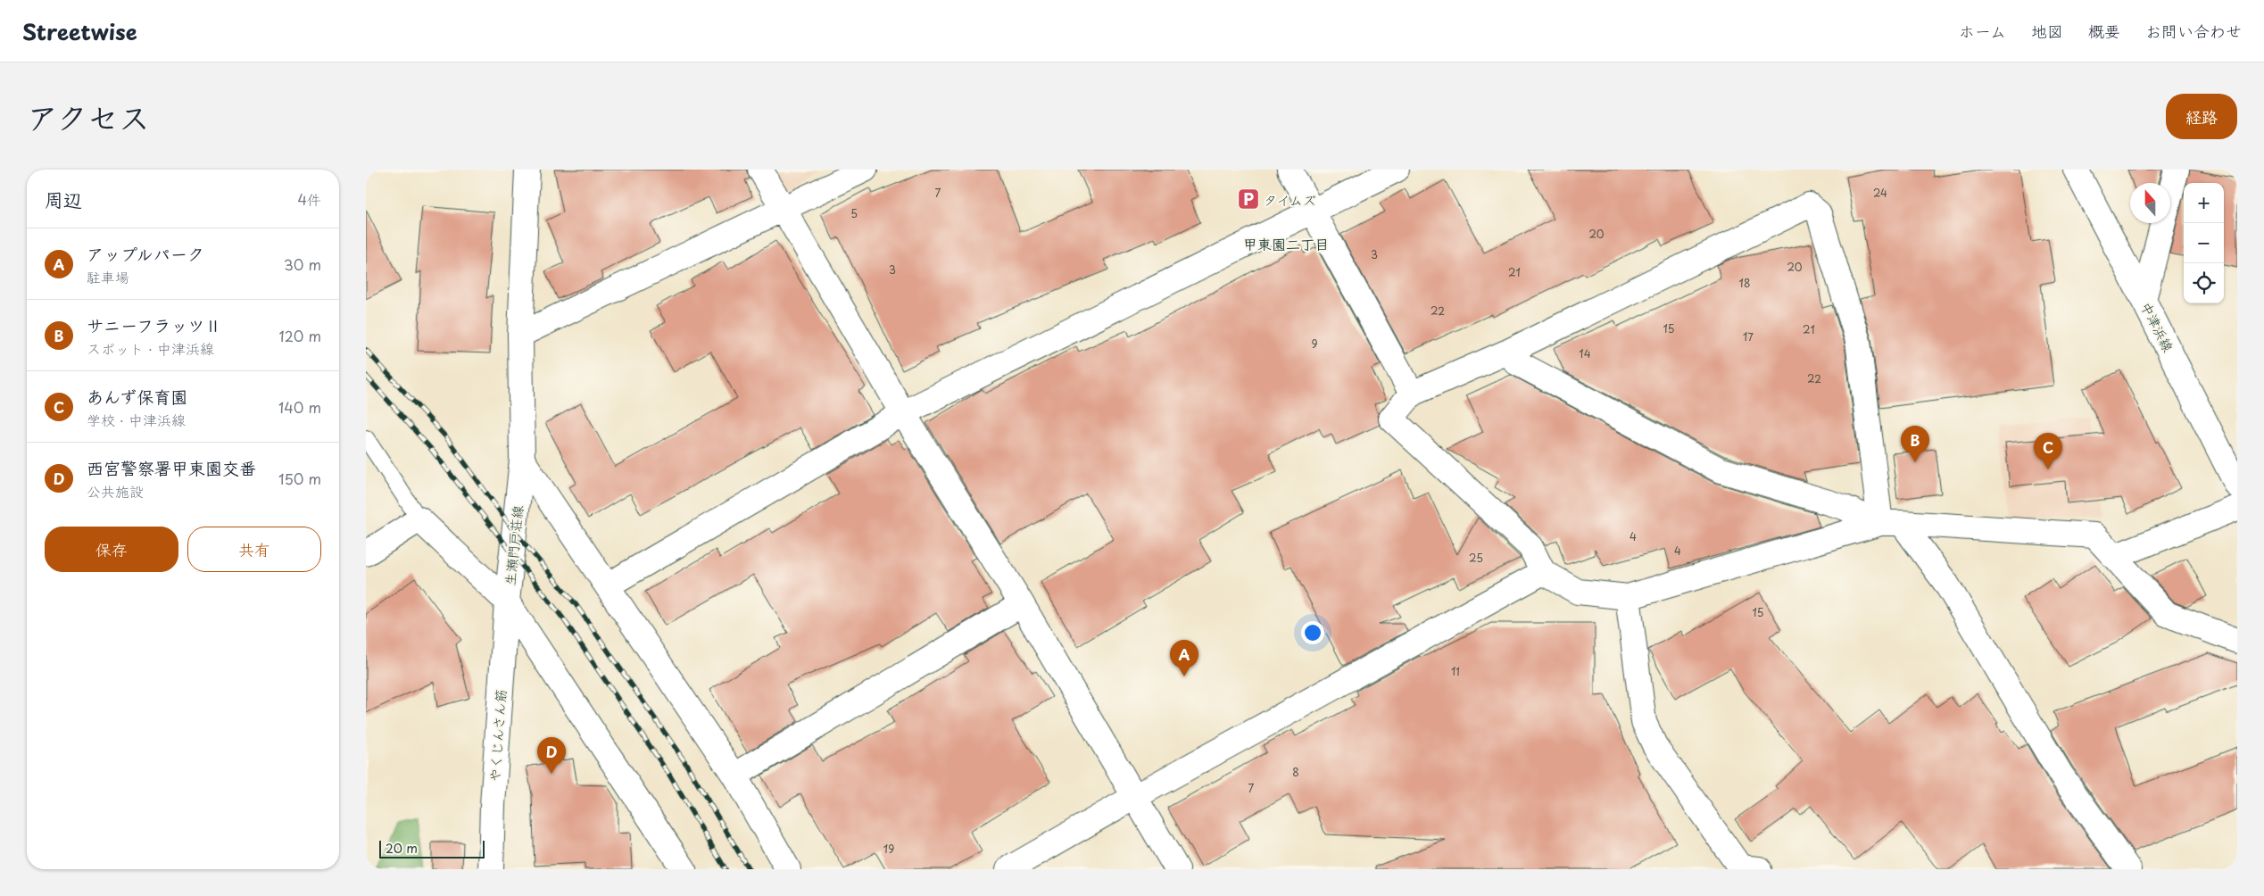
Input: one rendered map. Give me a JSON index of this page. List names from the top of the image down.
{
  "streets": {
    "street": ["中津浜線", "生瀬門戸荘線", "やくじんさん筋"]
  },
  "crossings": [
    ["生瀬門戸荘線", "やくじんさん筋"]
  ],
  "districts": ["甲東園二丁目"],
  "places": {
    "parking": ["タイムズ"]
  },
  "house_numbers": [
    "7",
    "24",
    "5",
    "20",
    "3",
    "20",
    "3",
    "21",
    "18",
    "22",
    "15",
    "21",
    "17",
    "9",
    "14",
    "22",
    "4",
    "4",
    "25",
    "15",
    "11",
    "8",
    "7",
    "19"
  ],
  "scale_bar": "20 m",
  "north": "top",
  "page": {
    "header": "Streetwise",
    "nav": [
      "ホーム",
      "地図",
      "概要",
      "お問い合わせ"
    ],
    "title": "アクセス",
    "buttons": [
      "経路",
      ["保存", "共有"]
    ],
    "heading": ["周辺", "4件"],
    "map_buttons": ["+", "−"],
    "list": [
      {
        "mark": "A",
        "name": "アップルパーク",
        "note": "駐車場",
        "value": "30 m"
      },
      {
        "mark": "B",
        "name": "サニーフラッツⅡ",
        "note": "スポット · 中津浜線",
        "value": "120 m"
      },
      {
        "mark": "C",
        "name": "あんず保育園",
        "note": "学校 · 中津浜線",
        "value": "140 m"
      },
      {
        "mark": "D",
        "name": "西宮警察署甲東園交番",
        "note": "公共施設",
        "value": "150 m"
      }
    ],
    "pins": [
      "B",
      "C",
      "A",
      "D"
    ],
    "scale": "20 m"
  }
}
